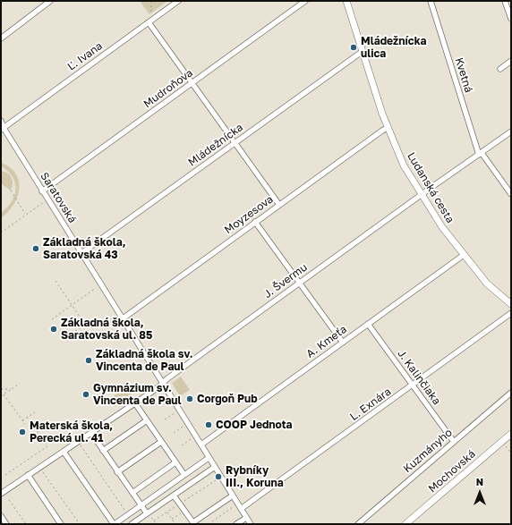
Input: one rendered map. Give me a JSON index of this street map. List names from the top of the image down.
{
  "streets": {
    "street": [
      "Ľ. Ivana",
      "Kvetná",
      "Mudroňova",
      "Mládežnícka",
      "Ludanská cesta",
      "Saratovská",
      "Moyzesova",
      "J. Švermu",
      "A. Kmeťa",
      "J. Kalinčiaka",
      "L. Exnára",
      "Kuzmányho",
      "Mochovská"
    ]
  },
  "crossings": [
    ["Ľ. Ivana", "Saratovská"],
    ["Kvetná", "J. Švermu"],
    ["Mudroňova", "Saratovská"],
    ["Mládežnícka", "Ludanská cesta"],
    ["Mládežnícka", "Saratovská"],
    ["Ludanská cesta", "Moyzesova"],
    ["Ludanská cesta", "J. Švermu"],
    ["Ludanská cesta", "A. Kmeťa"],
    ["Saratovská", "Moyzesova"],
    ["Saratovská", "J. Švermu"],
    ["Saratovská", "A. Kmeťa"],
    ["Saratovská", "L. Exnára"],
    ["A. Kmeťa", "J. Kalinčiaka"],
    ["J. Kalinčiaka", "L. Exnára"],
    ["J. Kalinčiaka", "Kuzmányho"]
  ],
  "places": [
    "Mládežnícka ulica",
    "Základná škola, Saratovská 43",
    "Základná škola, Saratovská ul. 85",
    "Základná škola sv. Vincenta de Paul",
    "Gymnázium sv. Vincenta de Paul",
    "Corgoň Pub",
    "COOP Jednota",
    "Materská škola, Perecká ul. 41",
    "Rybníky III., Koruna"
  ],
  "north": "top"
}
